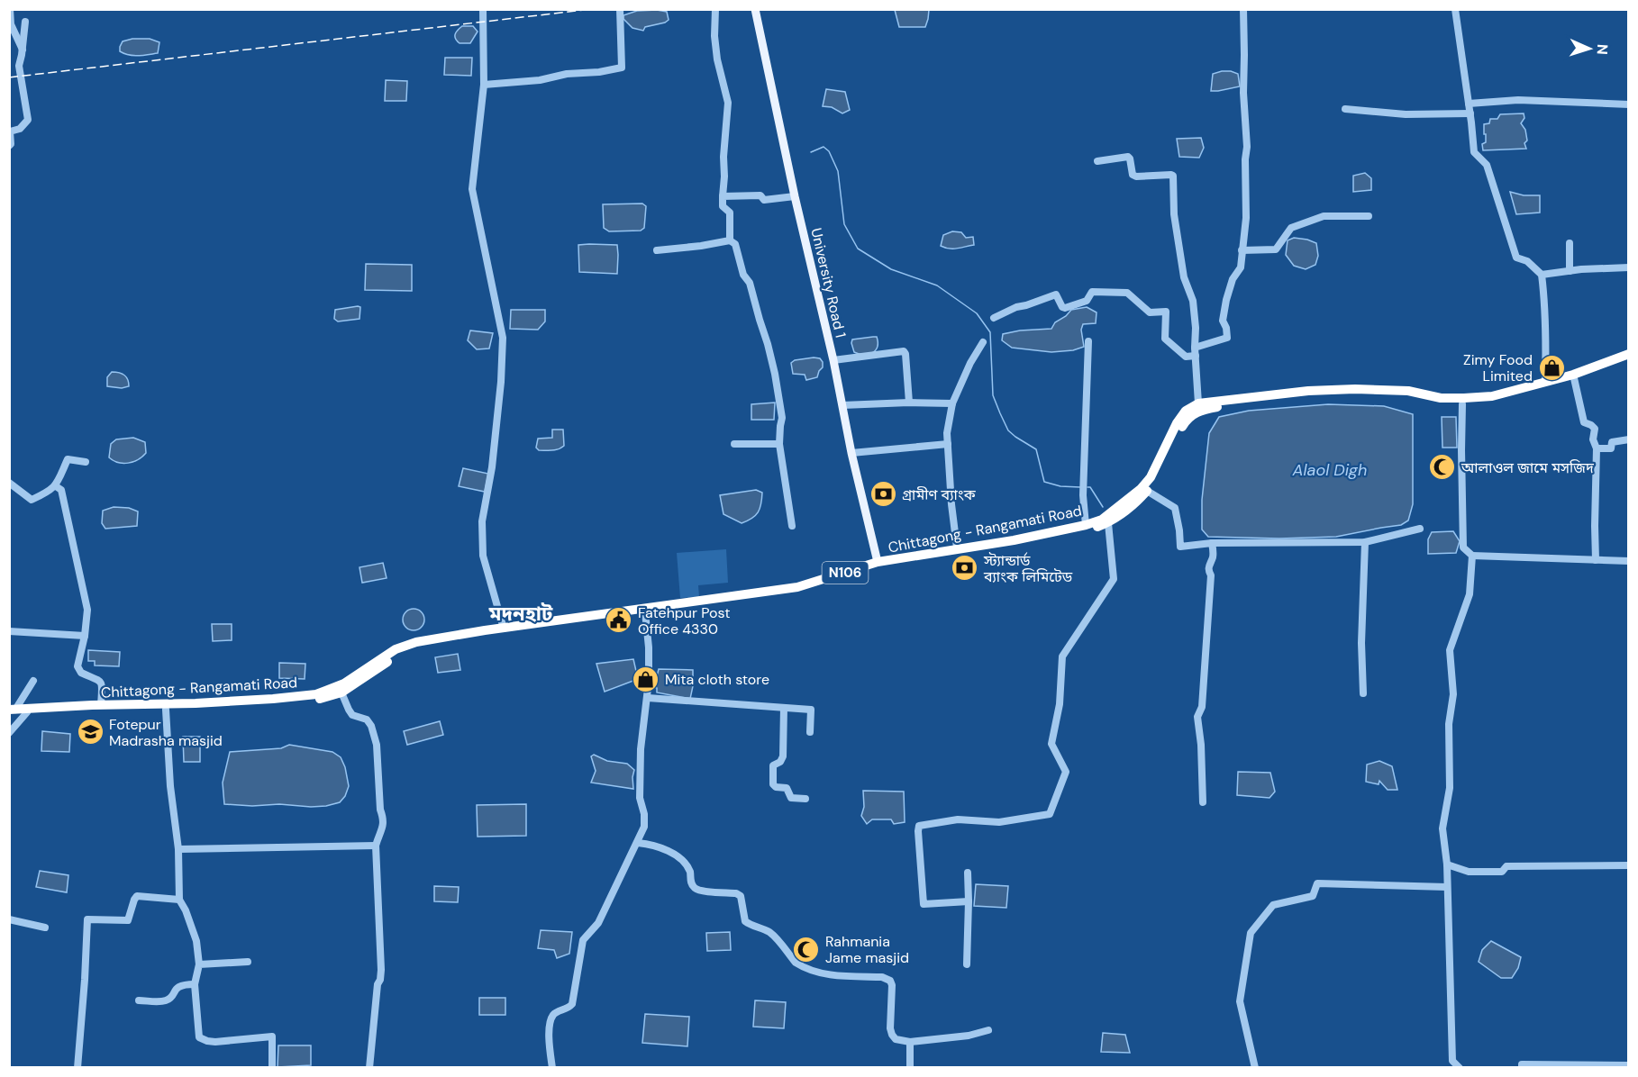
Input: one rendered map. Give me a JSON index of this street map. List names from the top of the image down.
{
  "streets": {
    "highway": ["Chittagong - Rangamati Road", "N106"],
    "main road": ["University Road 1"]
  },
  "crossings": [
    ["University Road 1", "Chittagong - Rangamati Road"]
  ],
  "districts": ["মদনহাট"],
  "water": ["Alaol Digh"],
  "places": {
    "shop": ["Zimy Food Limited", "Mita cloth store"],
    "mosque": ["আলাওল জামে মসজিদ", "Rahmania Jame masjid"],
    "bank": ["গ্রামীণ ব্যাংক", "স্ট্যান্ডার্ড ব্যাংক লিমিটেড"],
    "public building": ["Fatehpur Post Office 4330"],
    "school or university": ["Fotepur Madrasha masjid"]
  },
  "north": "right"
}
